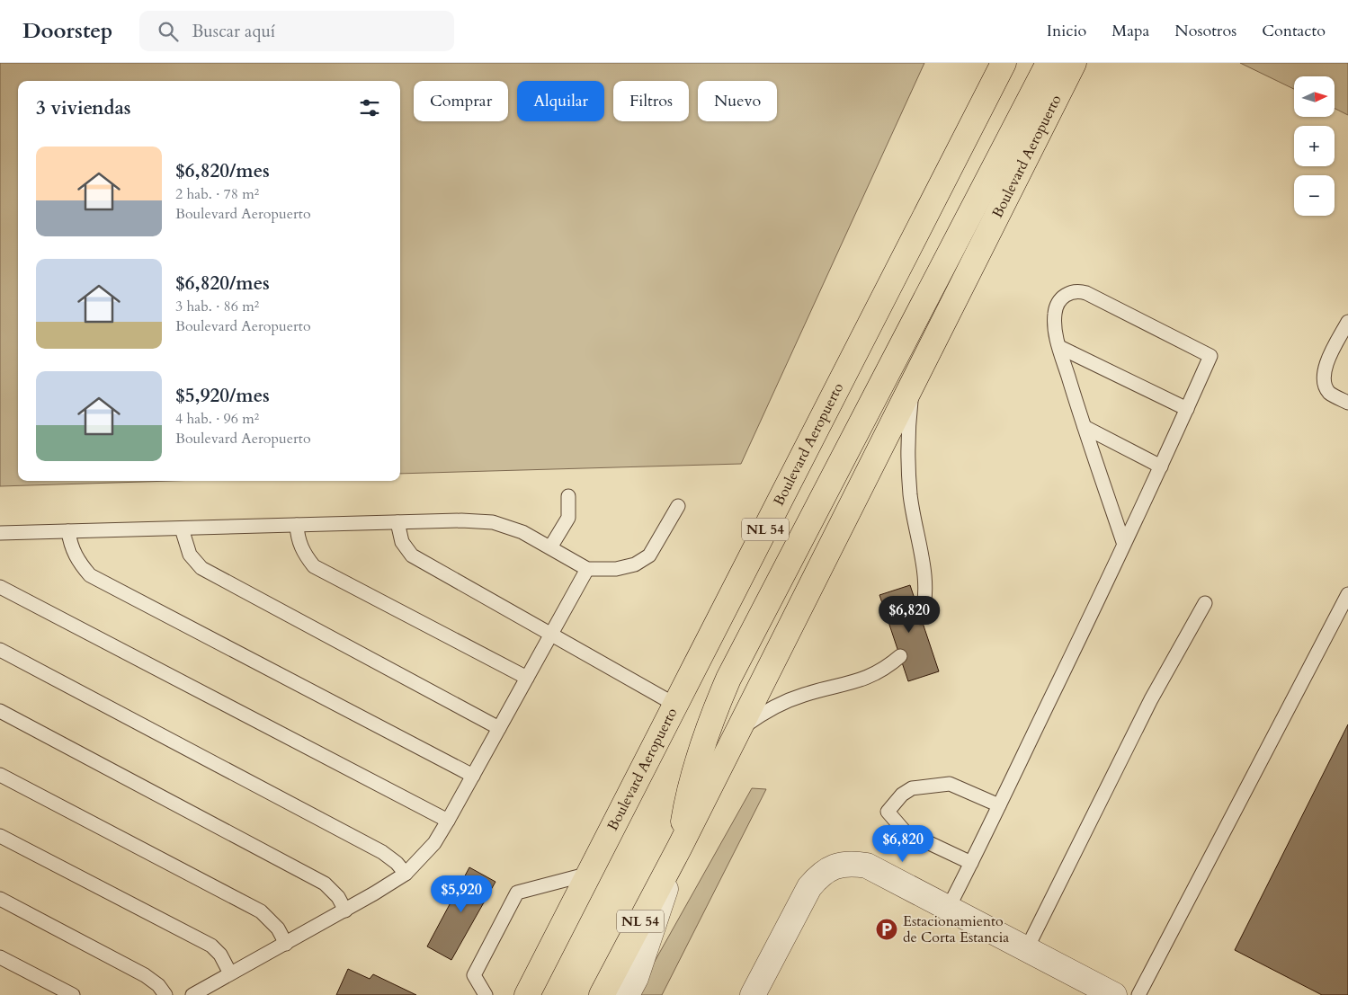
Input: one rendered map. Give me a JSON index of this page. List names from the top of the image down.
{
  "streets": {
    "highway": ["Boulevard Aeropuerto", "NL 54"]
  },
  "places": {
    "parking": ["Estacionamiento de Corta Estancia"]
  },
  "north": "right",
  "page": {
    "header": "Doorstep",
    "search": "Buscar aquí",
    "nav": [
      "Inicio",
      "Mapa",
      "Nosotros",
      "Contacto"
    ],
    "map_buttons": ["+", "−"],
    "chip": [
      "Comprar",
      "Alquilar",
      "Filtros",
      "Nuevo"
    ],
    "heading": "3 viviendas",
    "list": [
      {
        "name": "$6,820/mes",
        "note": "2 hab. · 78 m² · Boulevard Aeropuerto"
      },
      {
        "name": "$6,820/mes",
        "note": "3 hab. · 86 m² · Boulevard Aeropuerto"
      },
      {
        "name": "$5,920/mes",
        "note": "4 hab. · 96 m² · Boulevard Aeropuerto"
      }
    ],
    "price": ["$6,820", "$6,820", "$5,920"]
  }
}
